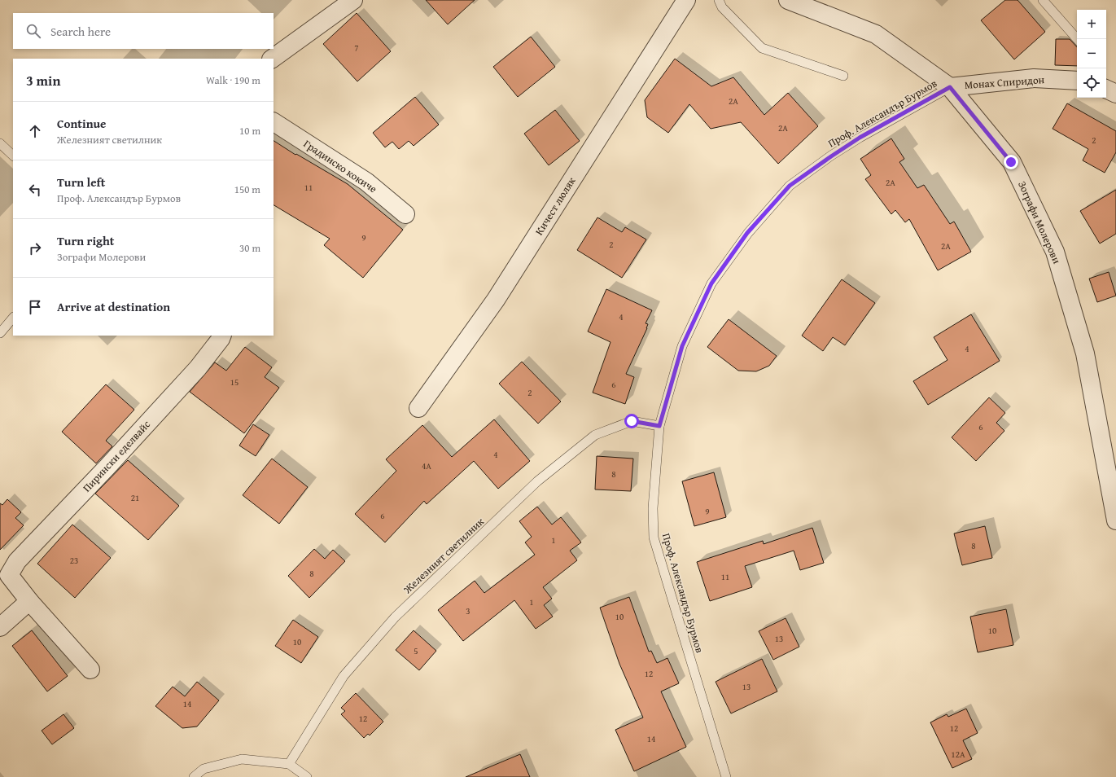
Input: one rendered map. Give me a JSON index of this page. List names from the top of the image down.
{
  "streets": {
    "street": [
      "Монах Спиридон",
      "Градинско кокиче",
      "Кичест люляк",
      "Зографи Молерови",
      "Пирински еделвайс"
    ],
    "lane": ["Проф. Александър Бурмов", "Железният светилник"]
  },
  "crossings": [
    ["Монах Спиридон", "Проф. Александър Бурмов"],
    ["Монах Спиридон", "Зографи Молерови"],
    ["Проф. Александър Бурмов", "Зографи Молерови"],
    ["Проф. Александър Бурмов", "Железният светилник"]
  ],
  "house_numbers": [
    "7",
    "2А",
    "2А",
    "2",
    "2А",
    "11",
    "9",
    "2",
    "2А",
    "4",
    "4",
    "15",
    "6",
    "2",
    "6",
    "4",
    "4А",
    "8",
    "21",
    "9",
    "6",
    "1",
    "8",
    "23",
    "8",
    "11",
    "1",
    "3",
    "10",
    "10",
    "13",
    "10",
    "5",
    "12",
    "13",
    "14",
    "12",
    "12",
    "14",
    "12А"
  ],
  "page": {
    "map_buttons": ["+", "−"],
    "search": "Search here",
    "heading": ["3 min", "Walk · 190 m"],
    "list": [
      ["Continue", "Железният светилник", "10 m"],
      ["Turn left", "Проф. Александър Бурмов", "150 m"],
      ["Turn right", "Зографи Молерови", "30 m"],
      "Arrive at destination"
    ]
  }
}
